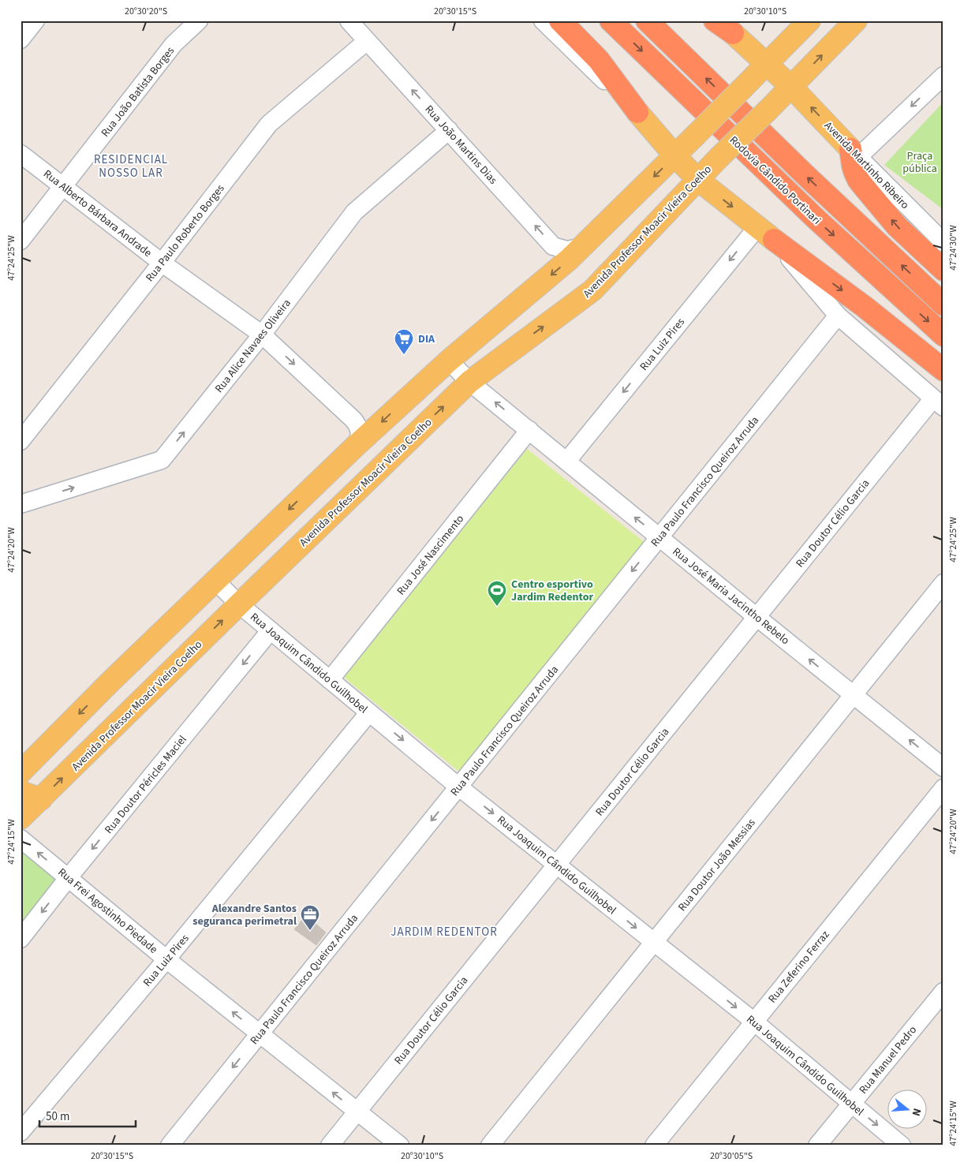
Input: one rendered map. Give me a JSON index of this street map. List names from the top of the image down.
{
  "streets": {
    "highway": ["Rodovia Cândido Portinari"],
    "main road": ["Avenida Martinho Ribeiro", "Avenida Professor Moacir Vieira Coelho"],
    "street": [
      "Rua João Batista Borges",
      "Rua João Martins Dias",
      "Rua Alberto Bárbara Andrade",
      "Rua Paulo Roberto Borges",
      "Rua Luiz Pires",
      "Rua Alice Navaes Oliveira",
      "Rua Paulo Francisco Queiroz Arruda",
      "Rua Doutor Célio Garcia",
      "Rua José Nascimento",
      "Rua José Maria Jacintho Rebelo",
      "Rua Joaquim Cândido Guilhobel",
      "Rua Doutor Péricles Maciel",
      "Rua Doutor João Messias",
      "Rua Frei Agostinho Piedade",
      "Rua Zeferino Ferraz",
      "Rua Manuel Pedro"
    ]
  },
  "crossings": [
    ["Rua João Batista Borges", "Rua Alberto Bárbara Andrade"],
    ["Rua João Martins Dias", "Rua Paulo Roberto Borges"],
    ["Rua João Martins Dias", "Rua Alice Navaes Oliveira"],
    ["Avenida Martinho Ribeiro", "Avenida Professor Moacir Vieira Coelho"],
    ["Rua Alberto Bárbara Andrade", "Rua Paulo Roberto Borges"],
    ["Rua Alberto Bárbara Andrade", "Rua Alice Navaes Oliveira"],
    ["Avenida Professor Moacir Vieira Coelho", "Rua José Maria Jacintho Rebelo"],
    ["Avenida Professor Moacir Vieira Coelho", "Rua Joaquim Cândido Guilhobel"],
    ["Rua Luiz Pires", "Rua José Maria Jacintho Rebelo"],
    ["Rua Luiz Pires", "Rua Joaquim Cândido Guilhobel"],
    ["Rua Luiz Pires", "Rua Frei Agostinho Piedade"],
    ["Rua Paulo Francisco Queiroz Arruda", "Rua José Maria Jacintho Rebelo"],
    ["Rua Paulo Francisco Queiroz Arruda", "Rua Joaquim Cândido Guilhobel"],
    ["Rua Paulo Francisco Queiroz Arruda", "Rua Frei Agostinho Piedade"],
    ["Rua Doutor Célio Garcia", "Rua José Maria Jacintho Rebelo"],
    ["Rua Doutor Célio Garcia", "Rua Joaquim Cândido Guilhobel"],
    ["Rua Doutor Célio Garcia", "Rua Frei Agostinho Piedade"],
    ["Rua José Nascimento", "Rua José Maria Jacintho Rebelo"],
    ["Rua José Nascimento", "Rua Joaquim Cândido Guilhobel"],
    ["Rua José Maria Jacintho Rebelo", "Rua Doutor João Messias"],
    ["Rua Joaquim Cândido Guilhobel", "Rua Doutor Péricles Maciel"],
    ["Rua Joaquim Cândido Guilhobel", "Rua Doutor João Messias"],
    ["Rua Joaquim Cândido Guilhobel", "Rua Zeferino Ferraz"],
    ["Rua Joaquim Cândido Guilhobel", "Rua Manuel Pedro"],
    ["Rua Doutor Péricles Maciel", "Rua Frei Agostinho Piedade"]
  ],
  "one_way": [
    "Rua Luiz Pires",
    "Rua Alice Navaes Oliveira",
    "Rua Paulo Francisco Queiroz Arruda",
    "Rua José Maria Jacintho Rebelo",
    "Rua Joaquim Cândido Guilhobel",
    "Rua Doutor Péricles Maciel",
    "Rua Frei Agostinho Piedade"
  ],
  "districts": ["RESIDENCIAL NOSSO LAR", "JARDIM REDENTOR"],
  "parks": ["Praça pública"],
  "places": {
    "supermarket": ["DIA"],
    "sports": ["Centro esportivo Jardim Redentor"],
    "office": ["Alexandre Santos seguranca perimetral"]
  },
  "scale_bar": "50 m",
  "north": "right",
  "coordinates": [
    "20°30'20\"S",
    "20°30'15\"S",
    "20°30'10\"S",
    "47°24'30\"W",
    "47°24'25\"W",
    "47°24'20\"W",
    "47°24'15\"W",
    "20°30'05\"S"
  ]
}
